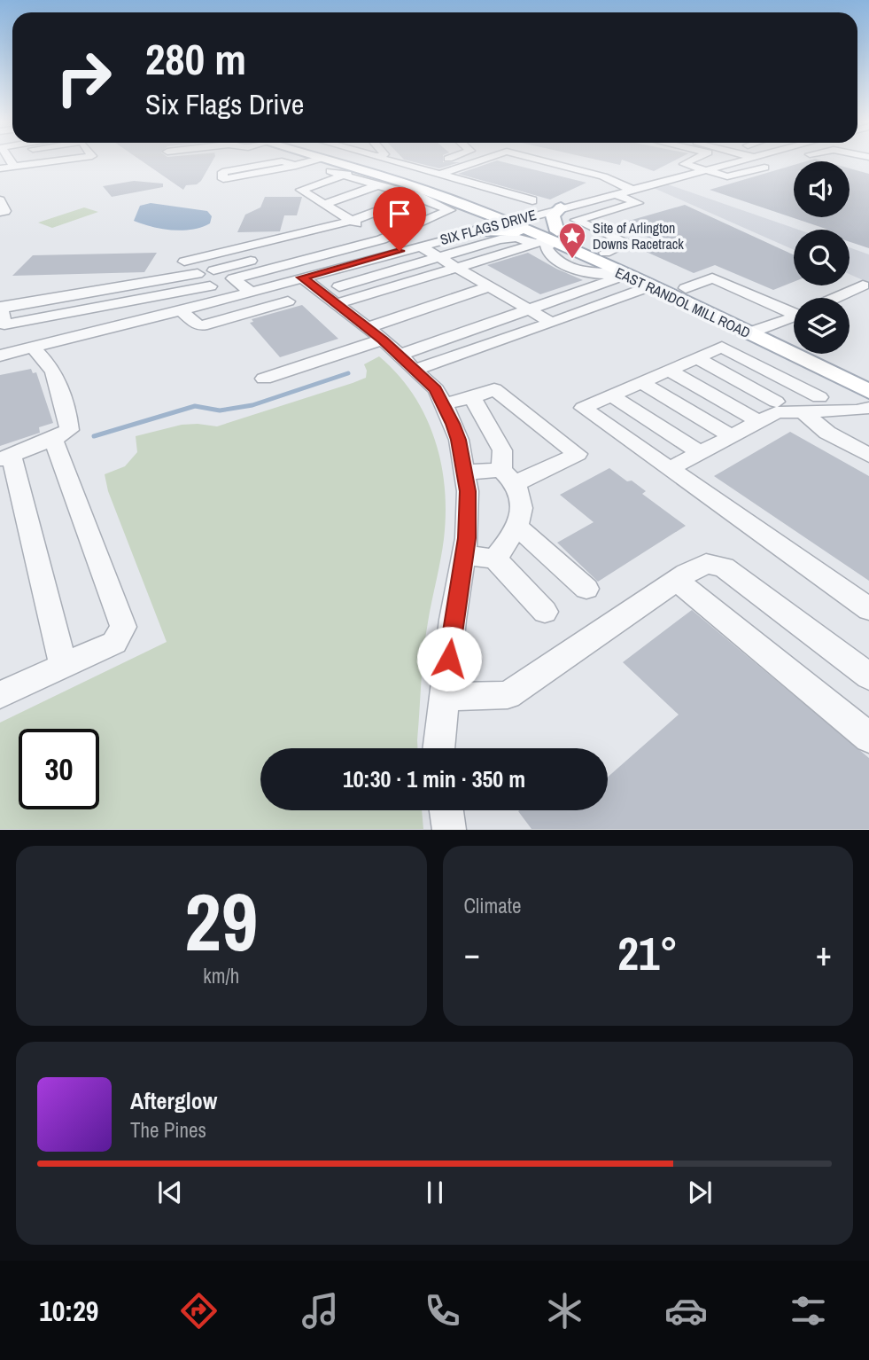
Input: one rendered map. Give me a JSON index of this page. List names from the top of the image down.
{
  "streets": {
    "main road": ["EAST RANDOL MILL ROAD"],
    "street": ["SIX FLAGS DRIVE"]
  },
  "crossings": [
    ["SIX FLAGS DRIVE", "EAST RANDOL MILL ROAD"]
  ],
  "places": {
    "place": ["Site of Arlington Downs Racetrack"]
  },
  "page": {
    "turn": ["280 m", "Six Flags Drive"],
    "limit": "30",
    "trip": "10:30 · 1 min · 350 m",
    "tile": [
      ["29", "km/h"],
      "Climate"
    ],
    "heat": ["−", "21°", "+"],
    "song": ["Afterglow", "The Pines"],
    "tabs": "10:29"
  }
}
